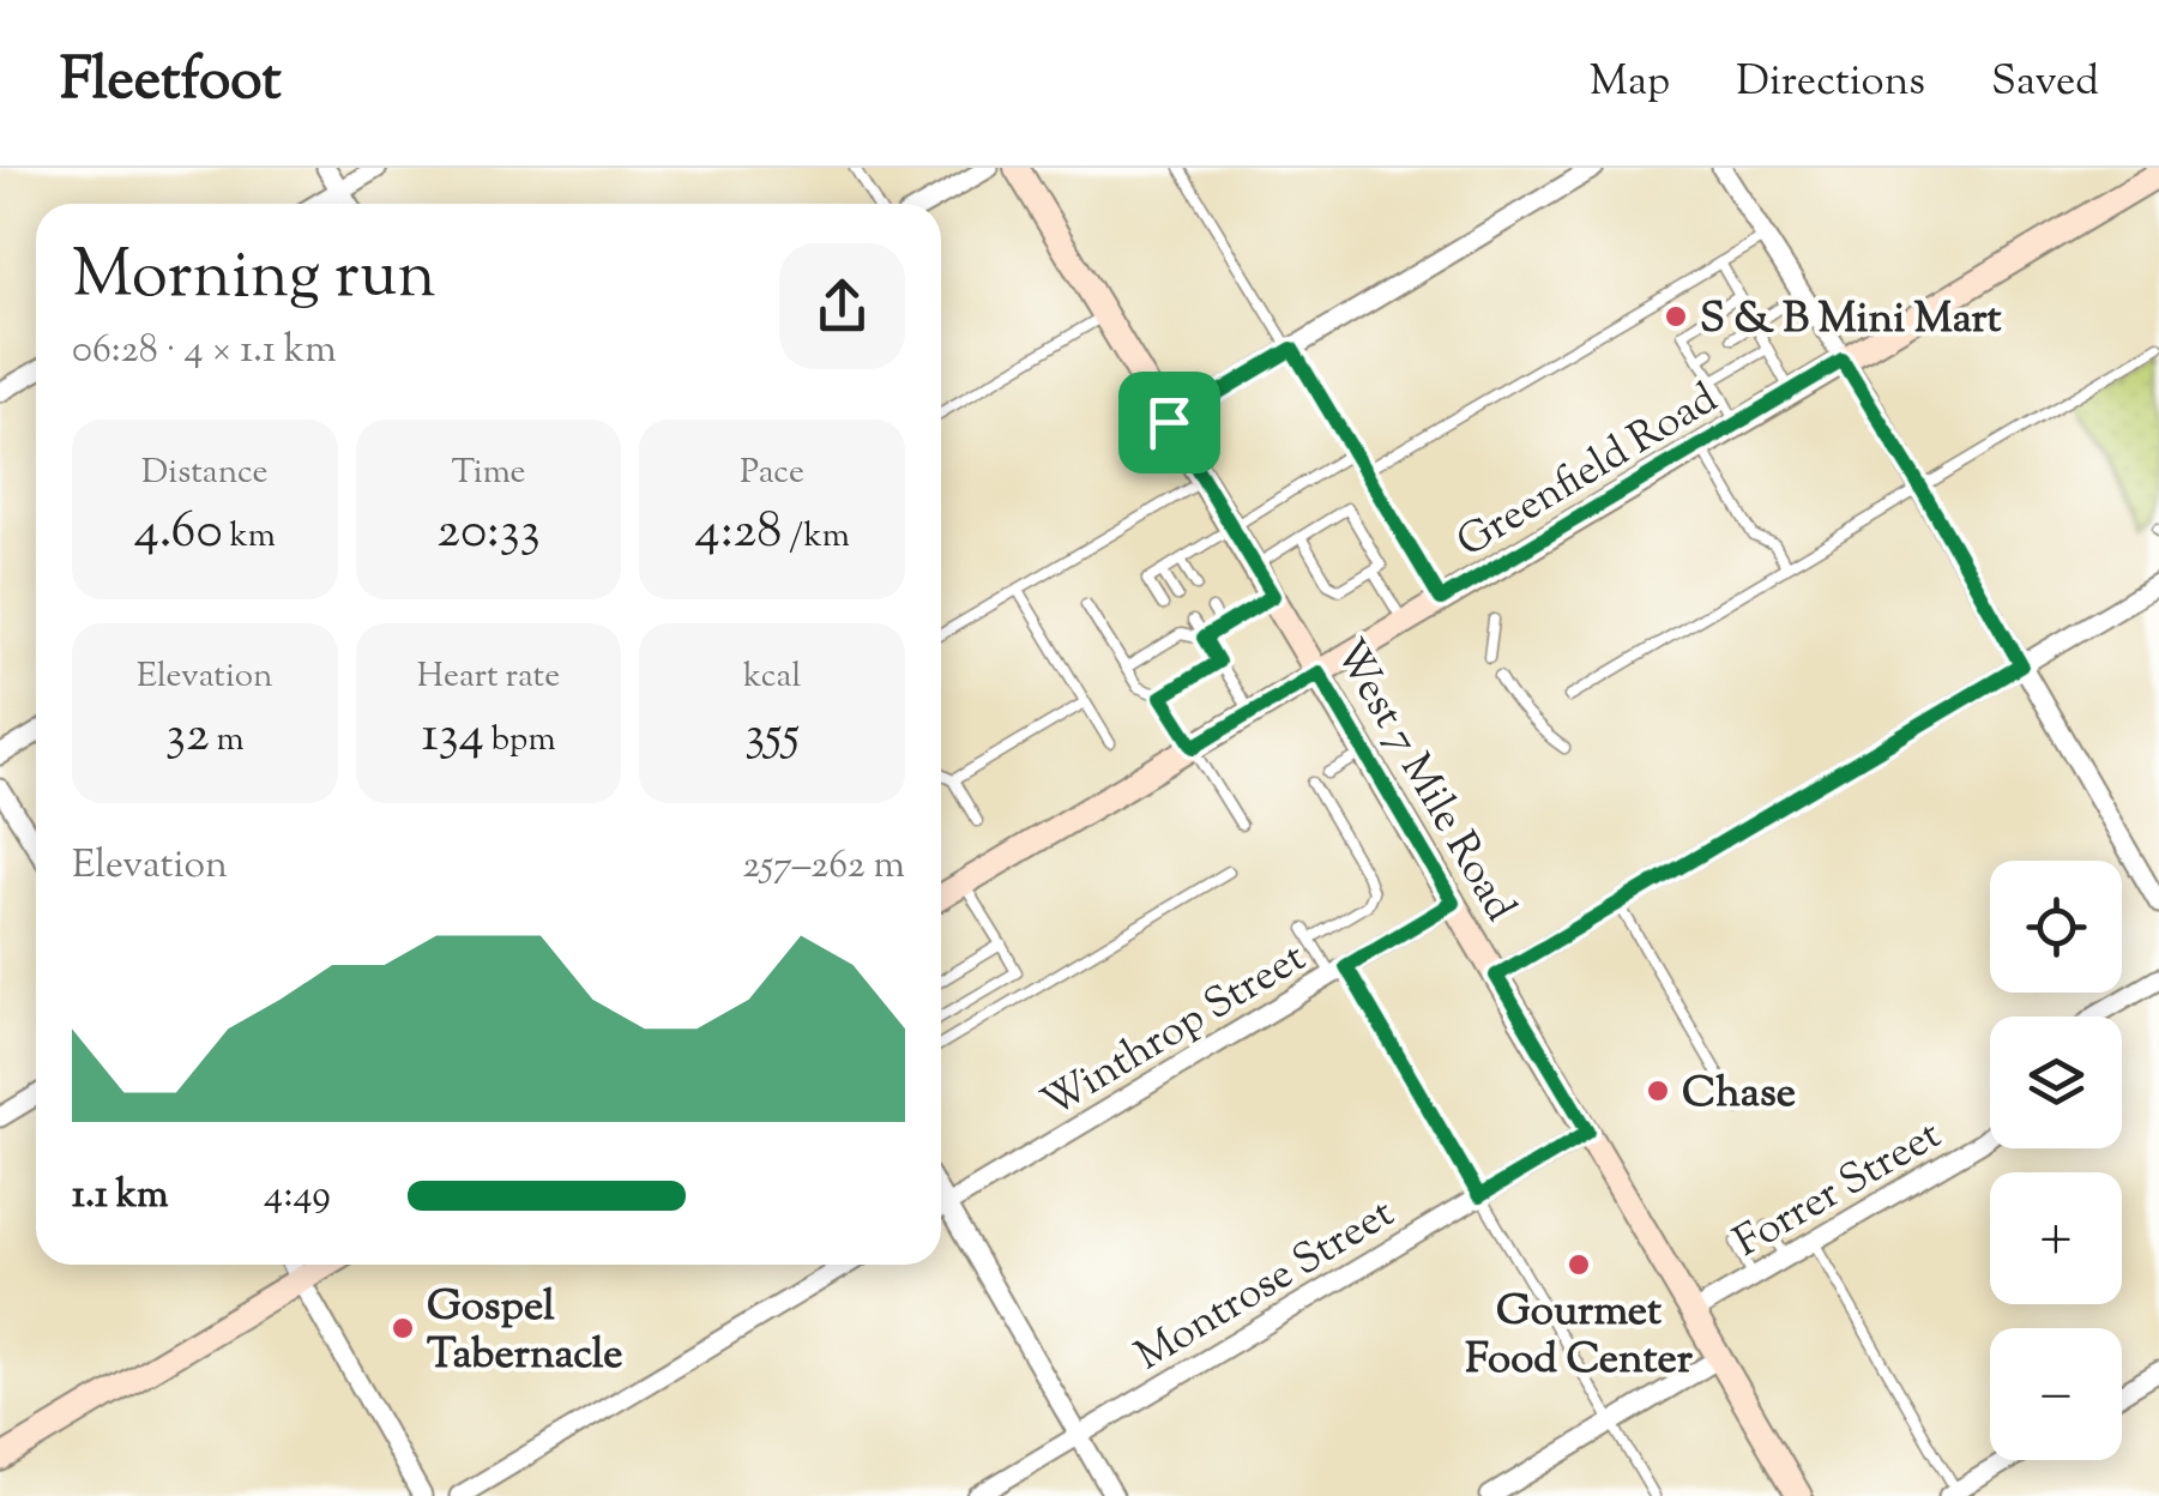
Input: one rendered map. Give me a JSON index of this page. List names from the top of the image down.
{
  "streets": {
    "main road": ["Greenfield Road", "West 7 Mile Road"],
    "street": ["Winthrop Street", "Forrer Street", "Montrose Street"]
  },
  "crossings": [
    ["Greenfield Road", "West 7 Mile Road"],
    ["West 7 Mile Road", "Winthrop Street"],
    ["West 7 Mile Road", "Forrer Street"],
    ["West 7 Mile Road", "Montrose Street"]
  ],
  "places": [
    "S & B Mini Mart",
    "Chase",
    "Gourmet Food Center",
    "Gospel Tabernacle"
  ],
  "page": {
    "header": "Fleetfoot",
    "nav": ["Map", "Directions", "Saved"],
    "heading": ["Morning run", "06:28 · 4 × 1.1 km"],
    "stats": [
      ["Distance", "4.60 km"],
      ["Time", "20:33"],
      ["Pace", "4:28 /km"],
      ["Elevation", "32 m"],
      ["Heart rate", "134 bpm"],
      ["kcal", "355"]
    ],
    "chart": ["Elevation", "257–262 m"],
    "map_buttons": ["+", "−"],
    "list": [
      {
        "name": "1.1 km",
        "note": "4:49"
      }
    ]
  }
}
